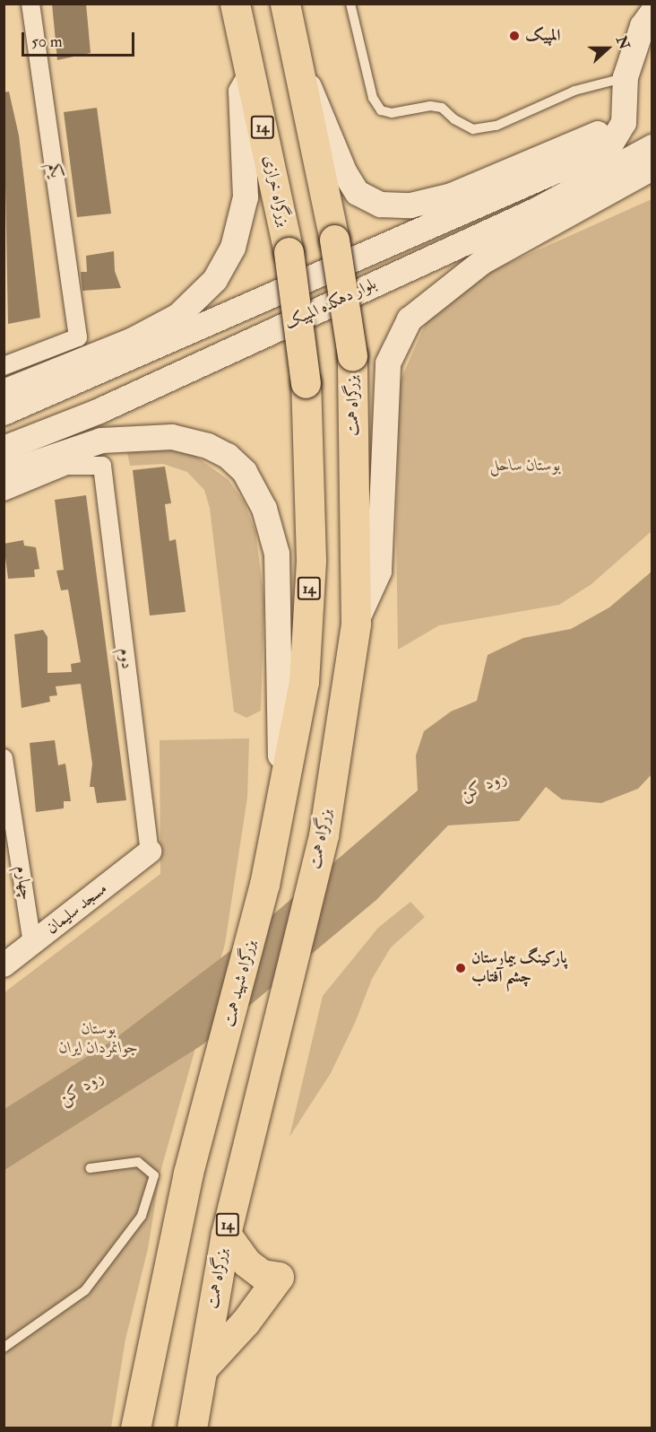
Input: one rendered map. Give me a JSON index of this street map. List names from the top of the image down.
{
  "streets": {
    "highway": [
      "14",
      "بزرگراه خرازی",
      "بزرگراه همت",
      "بزرگراه شهید همت"
    ],
    "main road": ["بلوار دهکده المپیک"],
    "street": [
      "یکم",
      "دوم",
      "چهارم",
      "مسجد سلیمان"
    ]
  },
  "crossings": [
    ["14", "بزرگراه همت"],
    ["بزرگراه خرازی", "بزرگراه شهید همت"],
    ["دوم", "مسجد سلیمان"],
    ["چهارم", "مسجد سلیمان"]
  ],
  "water": ["رود کن"],
  "parks": ["بوستان ساحل", "بوستان جوانمردان ایران"],
  "places": ["المپیک", "پاركينگ بيمارستان چشم آفتاب"],
  "scale_bar": "50 m",
  "north": "right"
}
